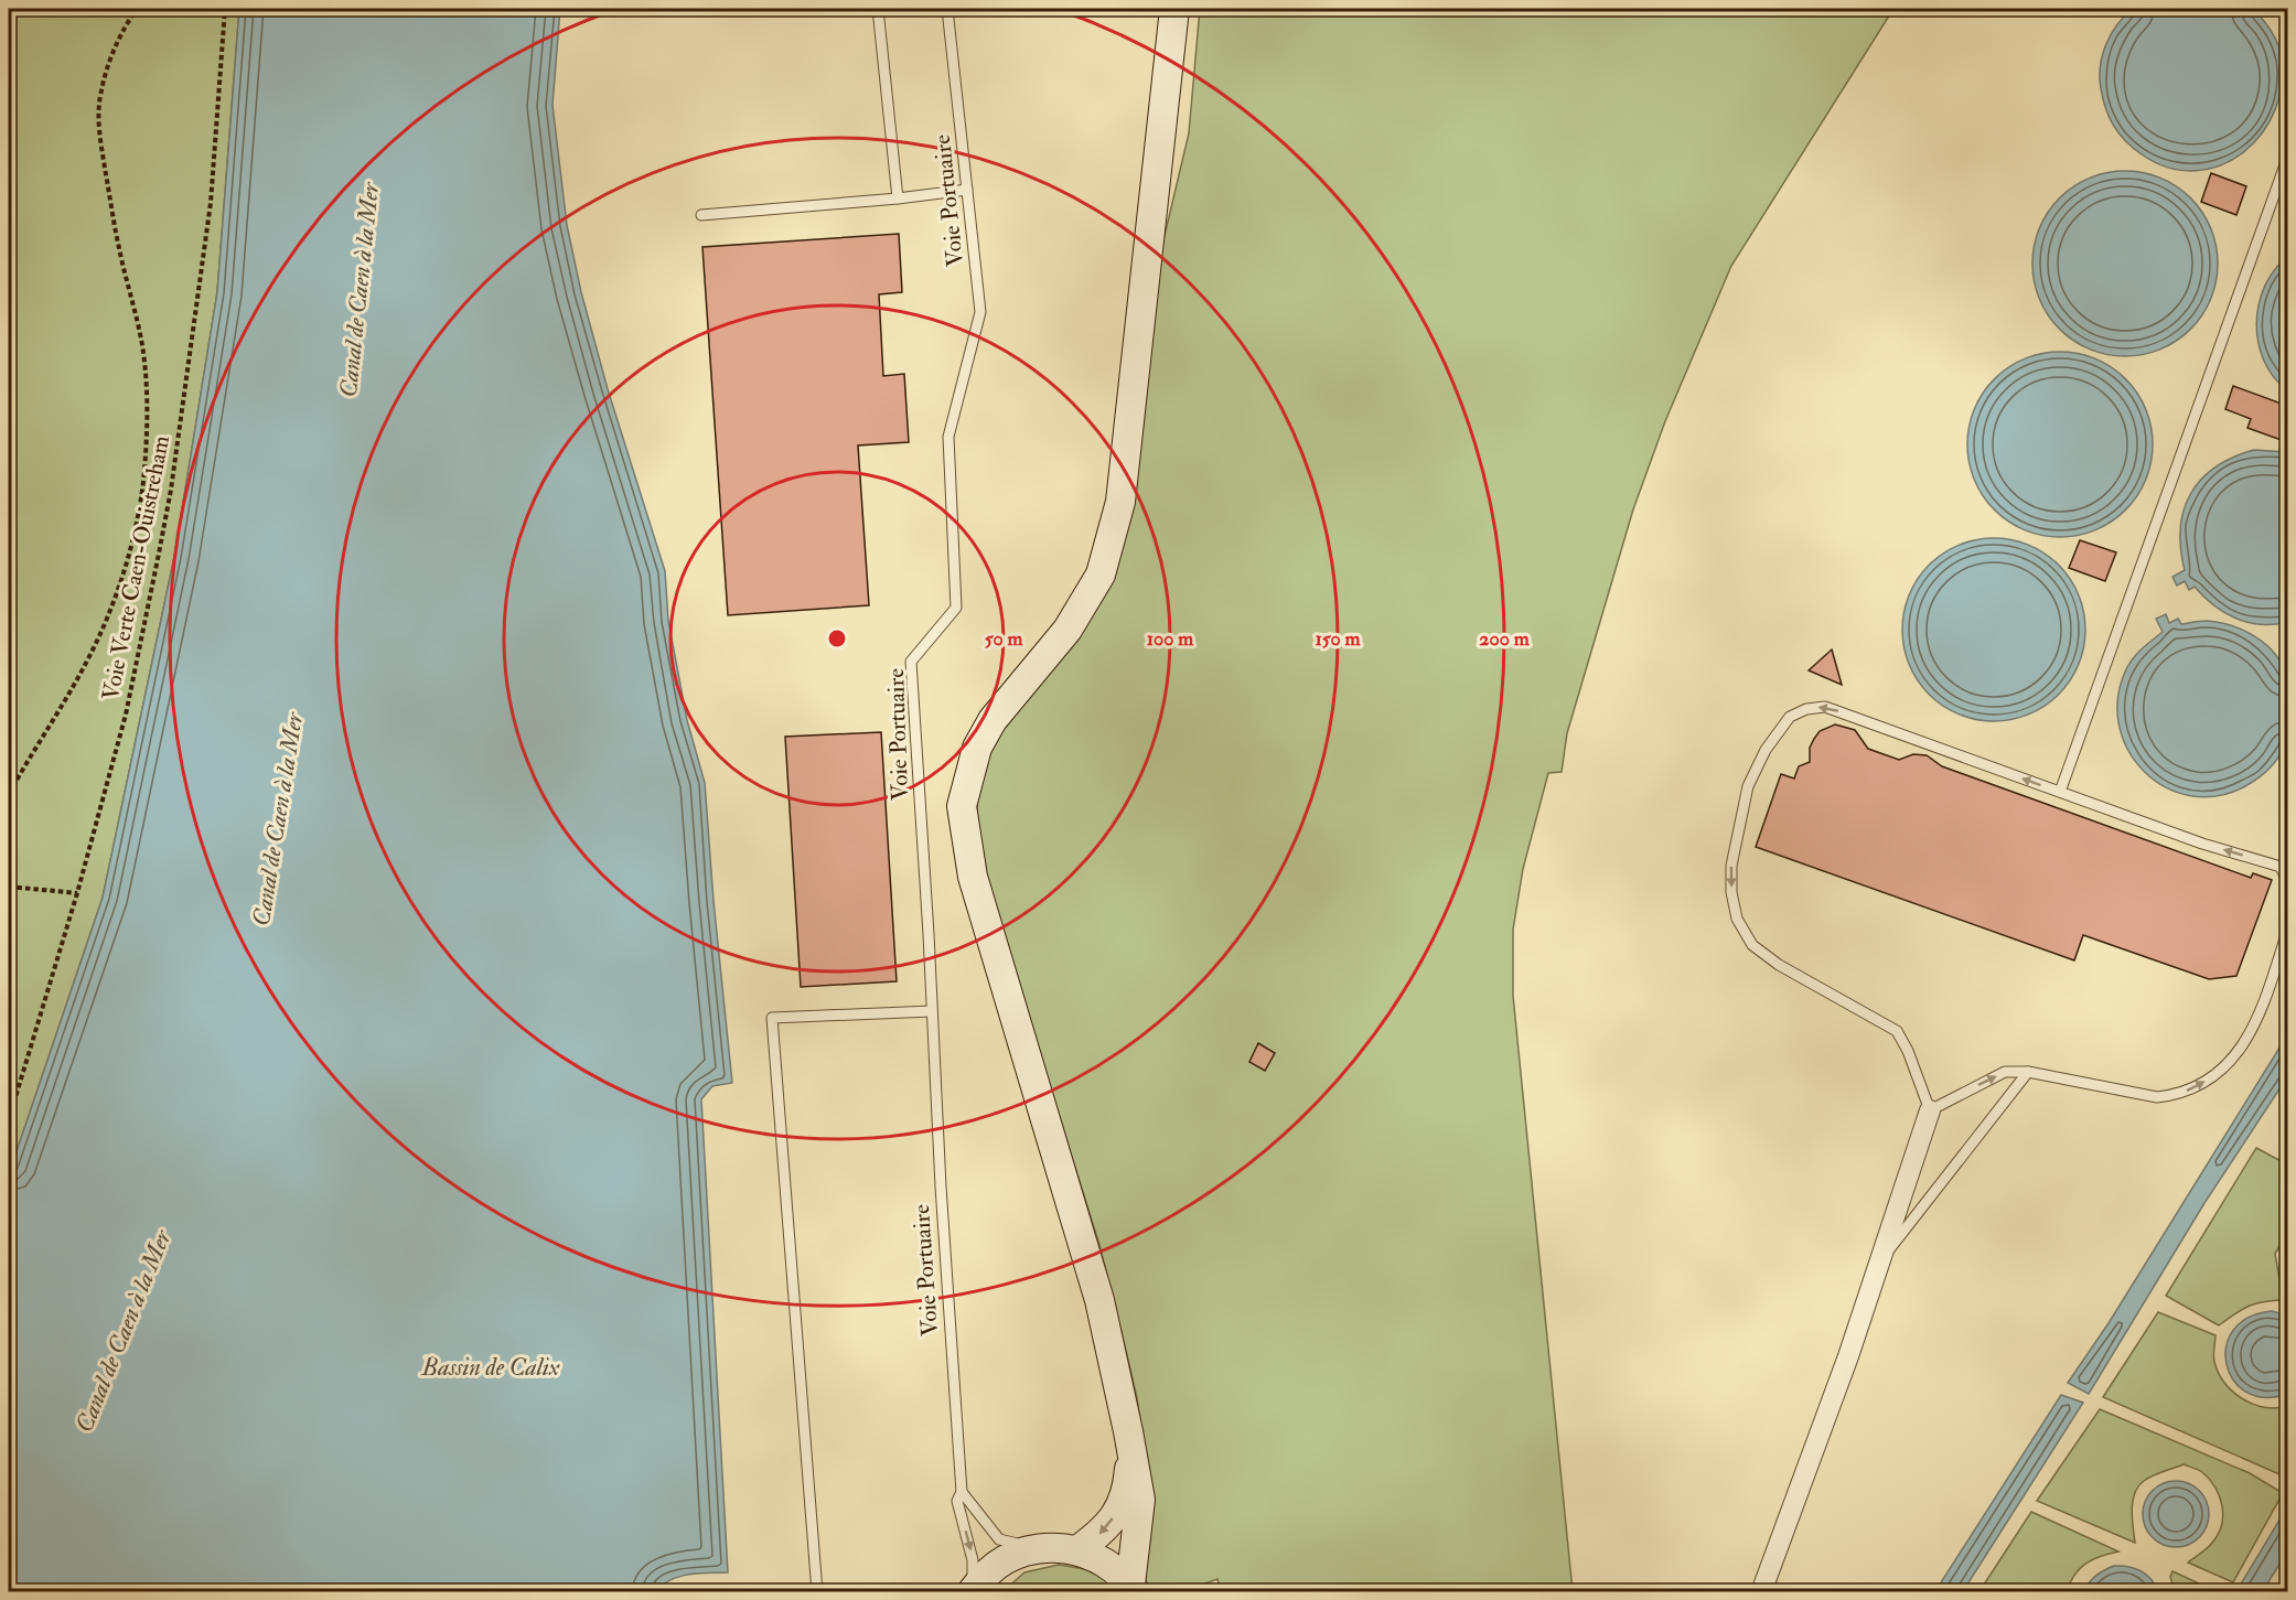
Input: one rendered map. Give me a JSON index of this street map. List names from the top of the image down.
{
  "streets": {
    "lane": ["Voie Portuaire"],
    "path": ["Voie Verte Caen-Ouistreham"]
  },
  "water": ["Canal de Caen à la Mer", "Bassin de Calix"],
  "rings": [
    "50 m",
    "100 m",
    "150 m",
    "200 m"
  ]
}
